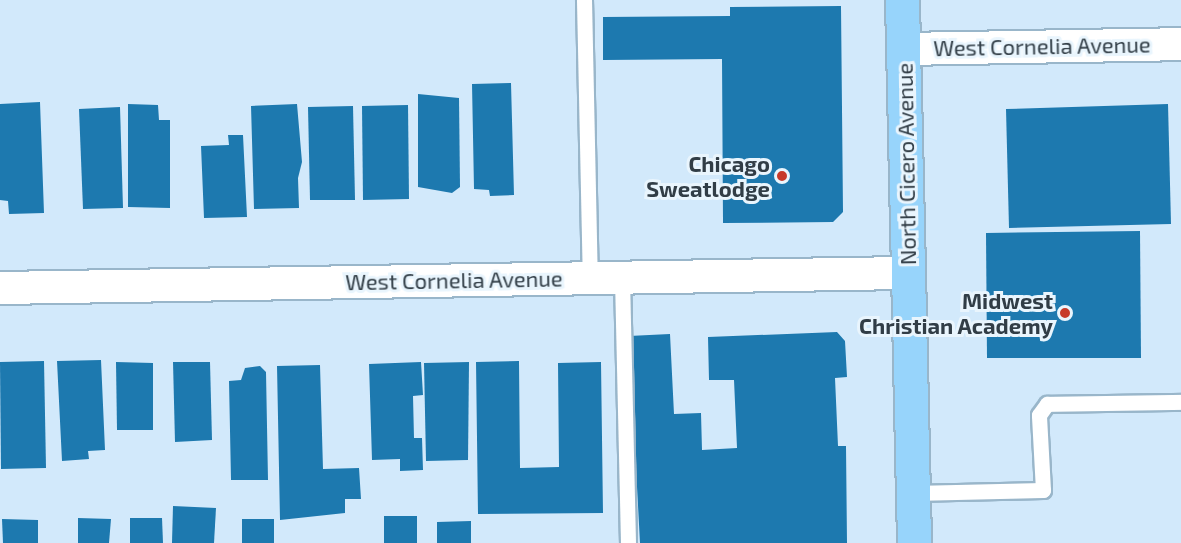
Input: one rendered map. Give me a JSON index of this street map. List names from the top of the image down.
{
  "streets": {
    "main road": ["North Cicero Avenue"],
    "street": ["West Cornelia Avenue"]
  },
  "crossings": [
    ["West Cornelia Avenue", "North Cicero Avenue"]
  ],
  "places": ["Chicago Sweatlodge", "Midwest Christian Academy"]
}
